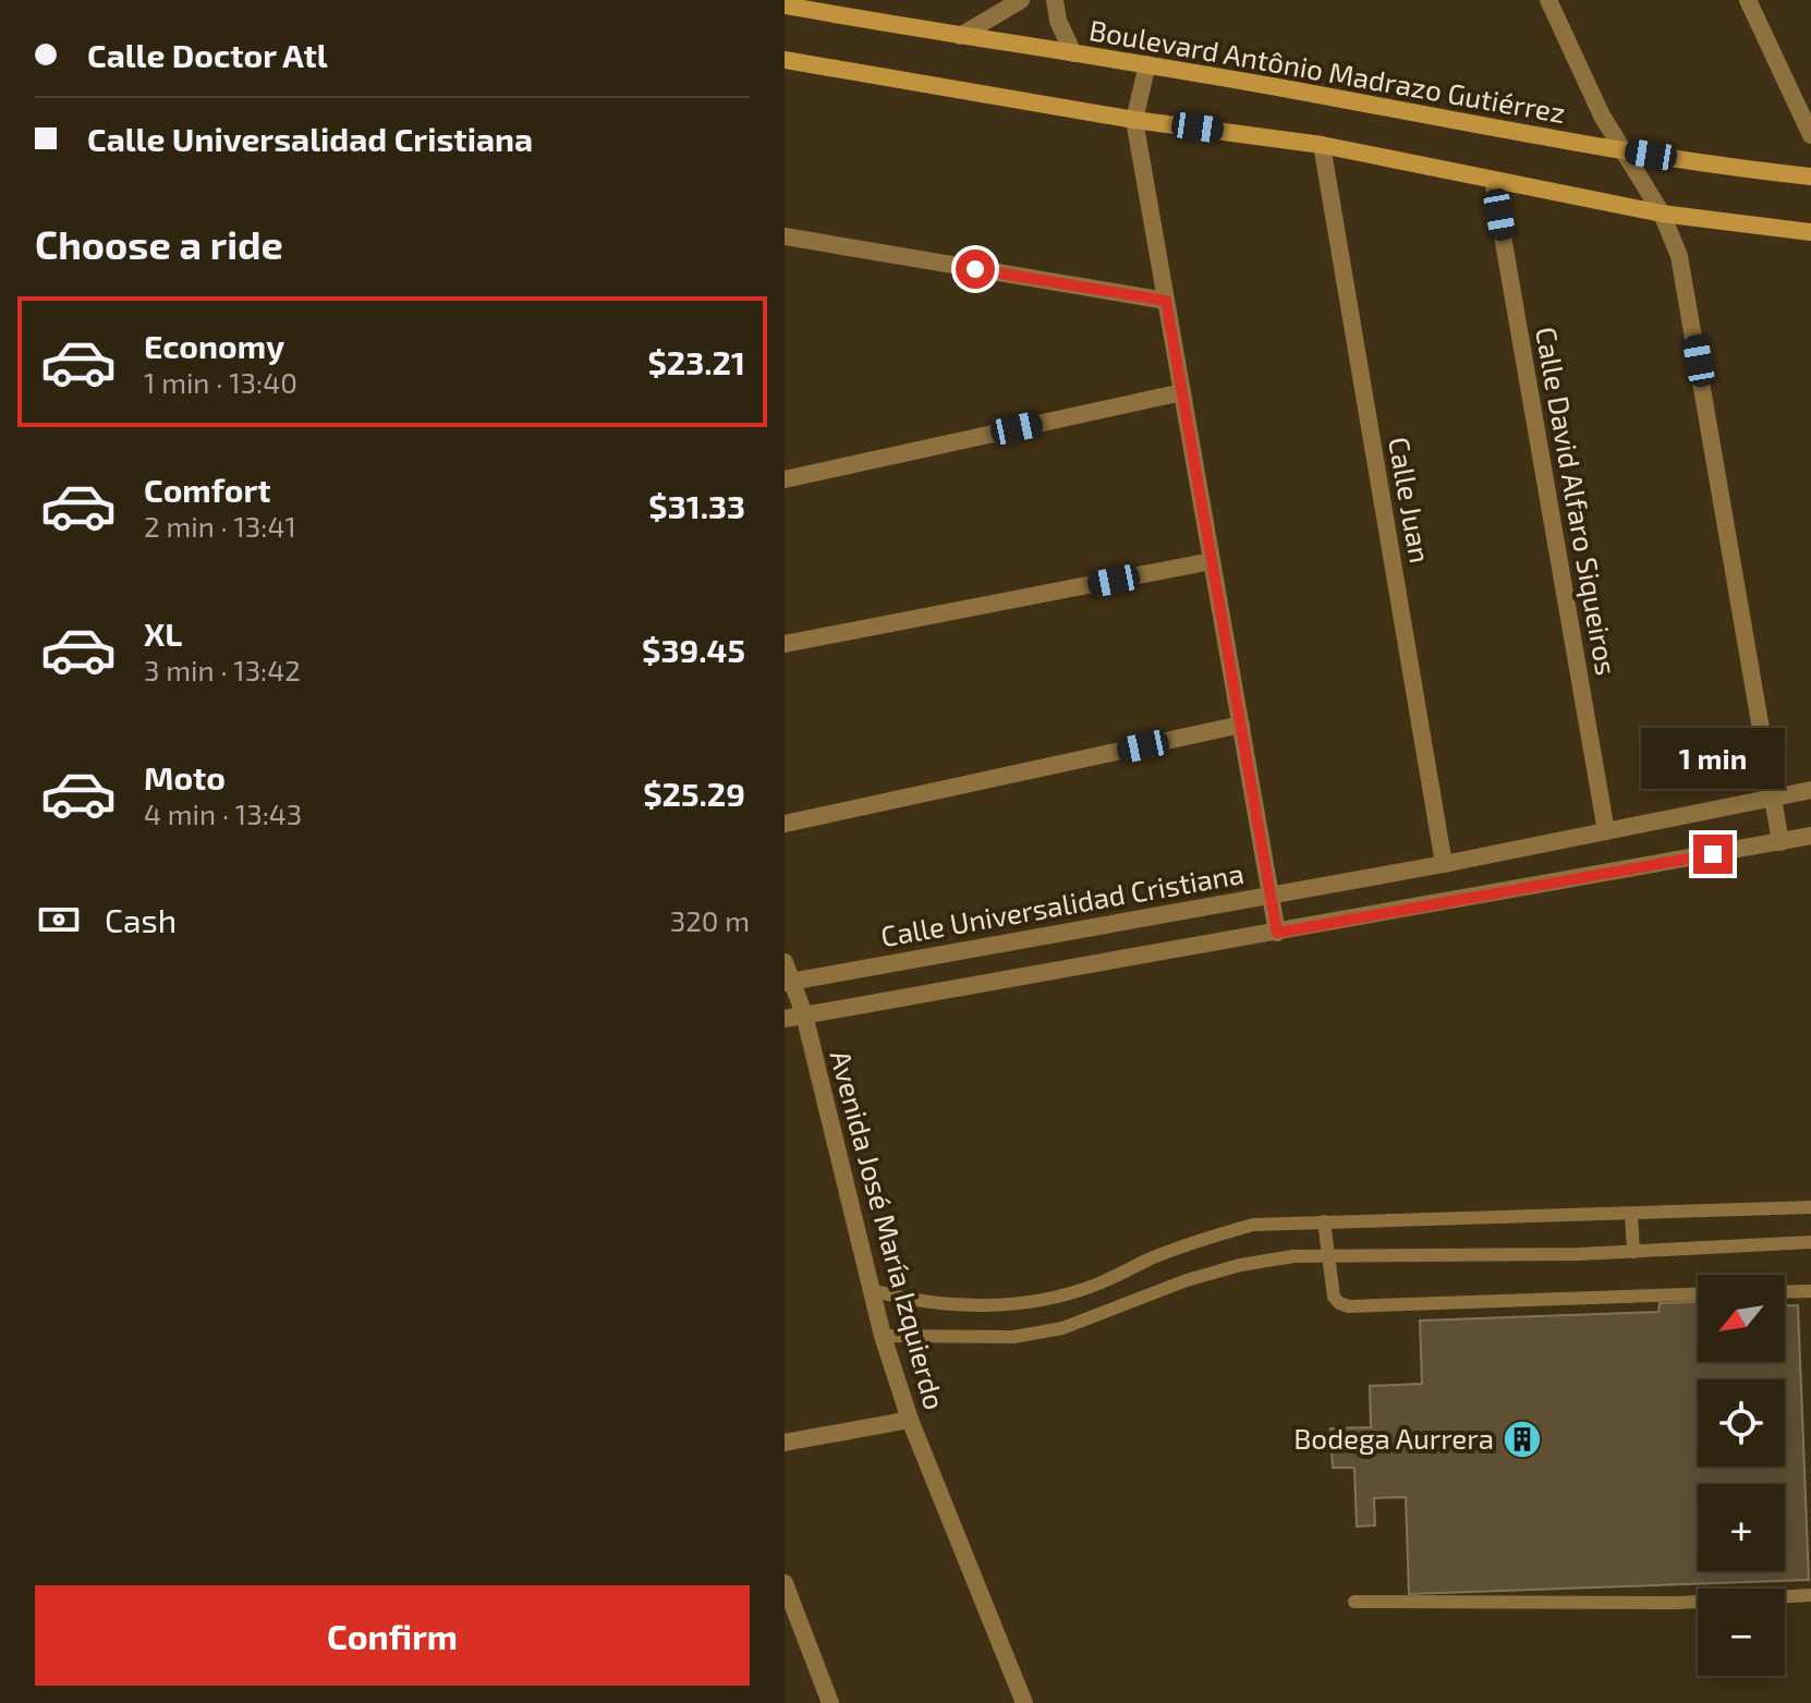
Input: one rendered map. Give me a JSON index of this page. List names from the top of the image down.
{
  "streets": {
    "street": [
      "Boulevard Antônio Madrazo Gutiérrez",
      "Calle Juan",
      "Calle David Alfaro Siqueiros",
      "Calle Universalidad Cristiana",
      "Avenida José María Izquierdo"
    ]
  },
  "crossings": [
    ["Calle Juan", "Calle Universalidad Cristiana"],
    ["Calle David Alfaro Siqueiros", "Calle Universalidad Cristiana"],
    ["Calle Universalidad Cristiana", "Avenida José María Izquierdo"]
  ],
  "places": {
    "building": ["Bodega Aurrera"]
  },
  "north": "bottom left",
  "page": {
    "banner": ["Calle Doctor Atl", "Calle Universalidad Cristiana"],
    "heading": "Choose a ride",
    "list": [
      {
        "name": "Economy",
        "note": "1 min · 13:40",
        "value": "$23.21"
      },
      {
        "name": "Comfort",
        "note": "2 min · 13:41",
        "value": "$31.33"
      },
      {
        "name": "XL",
        "note": "3 min · 13:42",
        "value": "$39.45"
      },
      {
        "name": "Moto",
        "note": "4 min · 13:43",
        "value": "$25.29"
      }
    ],
    "bubble": "1 min",
    "pay": ["Cash", "320 m"],
    "map_buttons": ["+", "−"],
    "buttons": "Confirm"
  }
}
